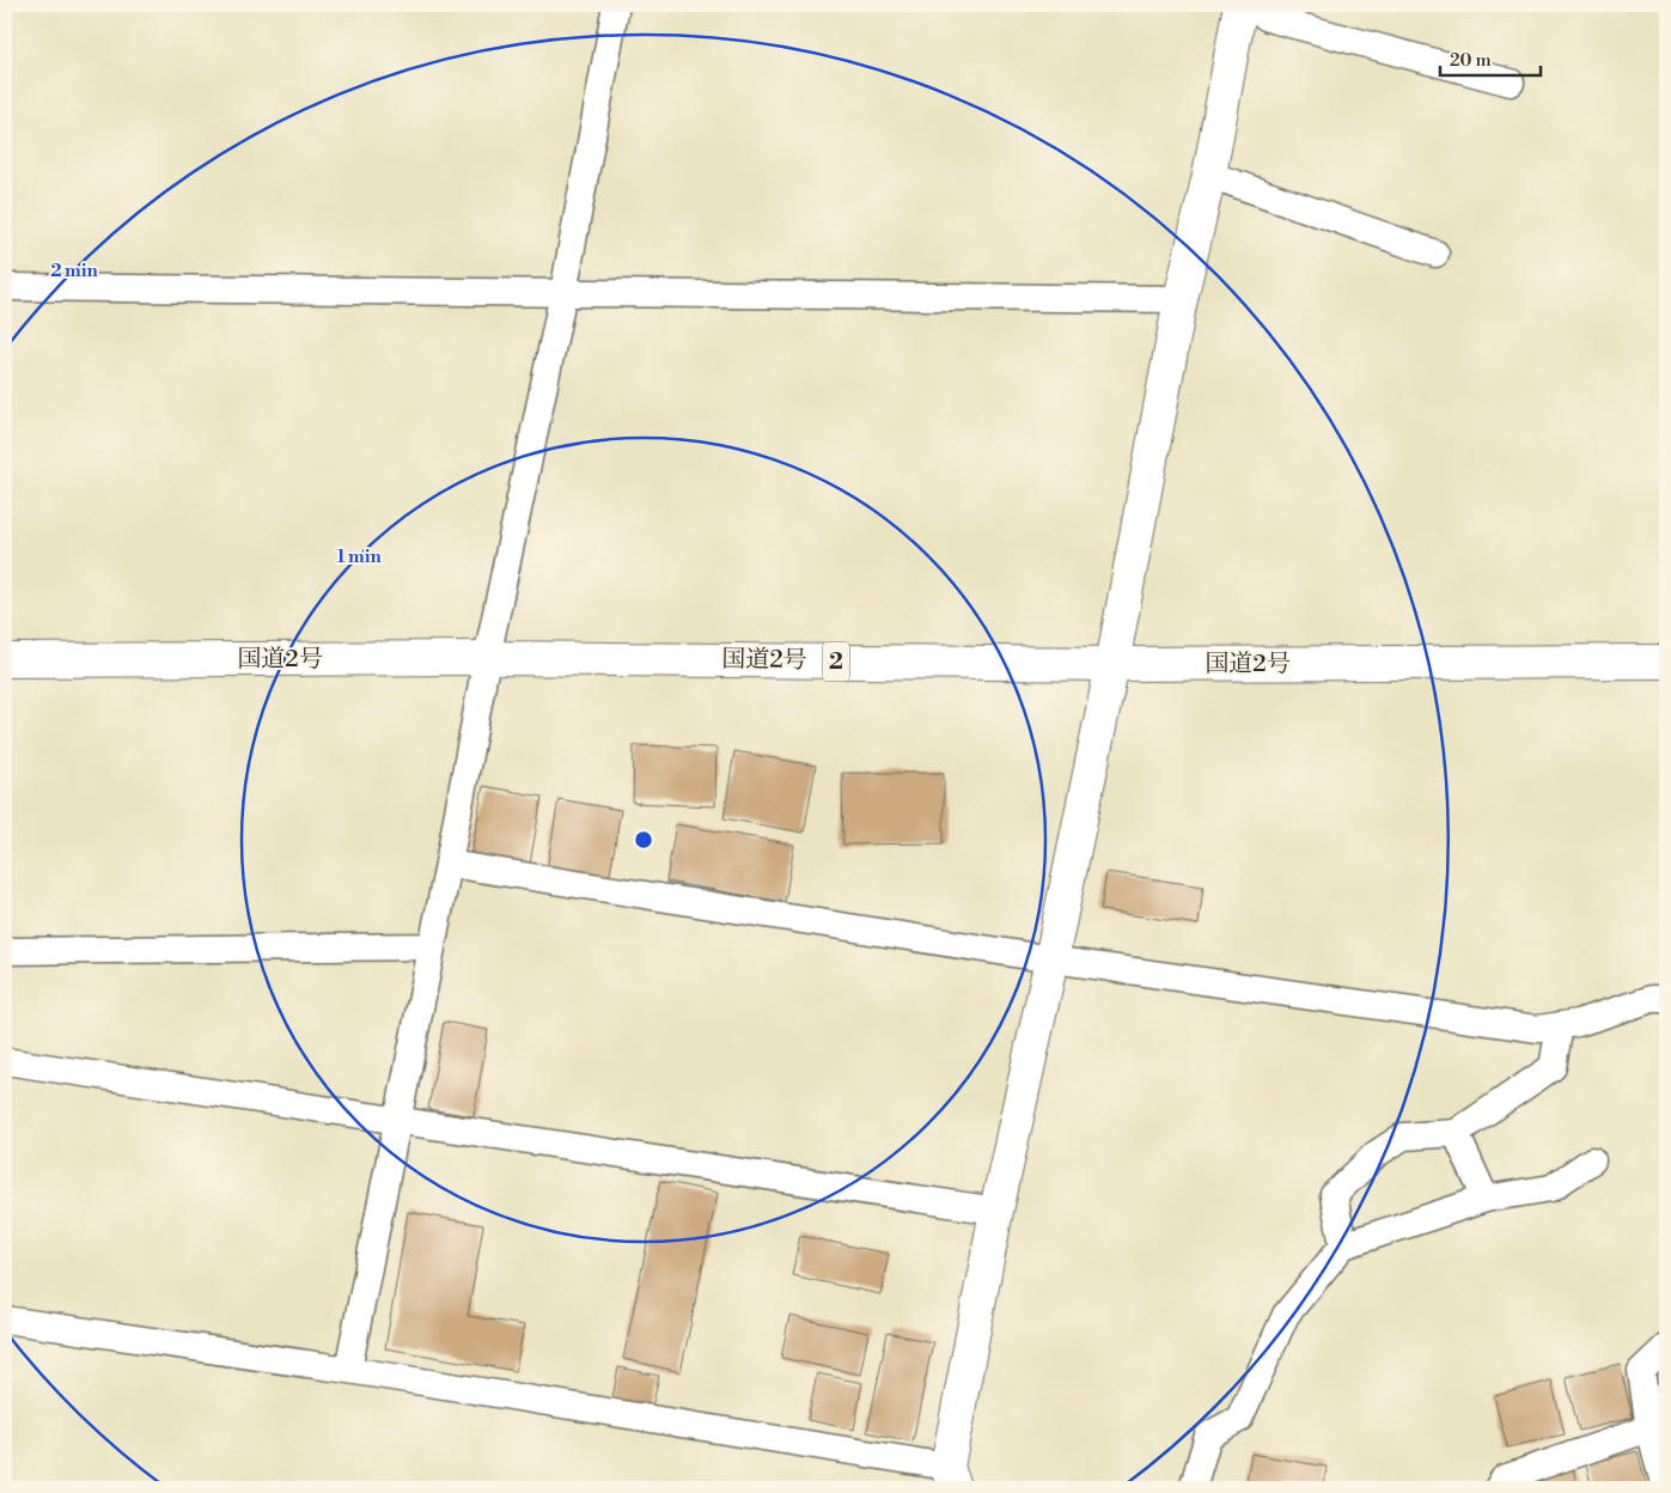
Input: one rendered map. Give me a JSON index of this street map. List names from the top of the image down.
{
  "streets": {
    "main road": ["国道2号", "2"]
  },
  "scale_bar": "20 m",
  "rings": ["2 min", "1 min"]
}
